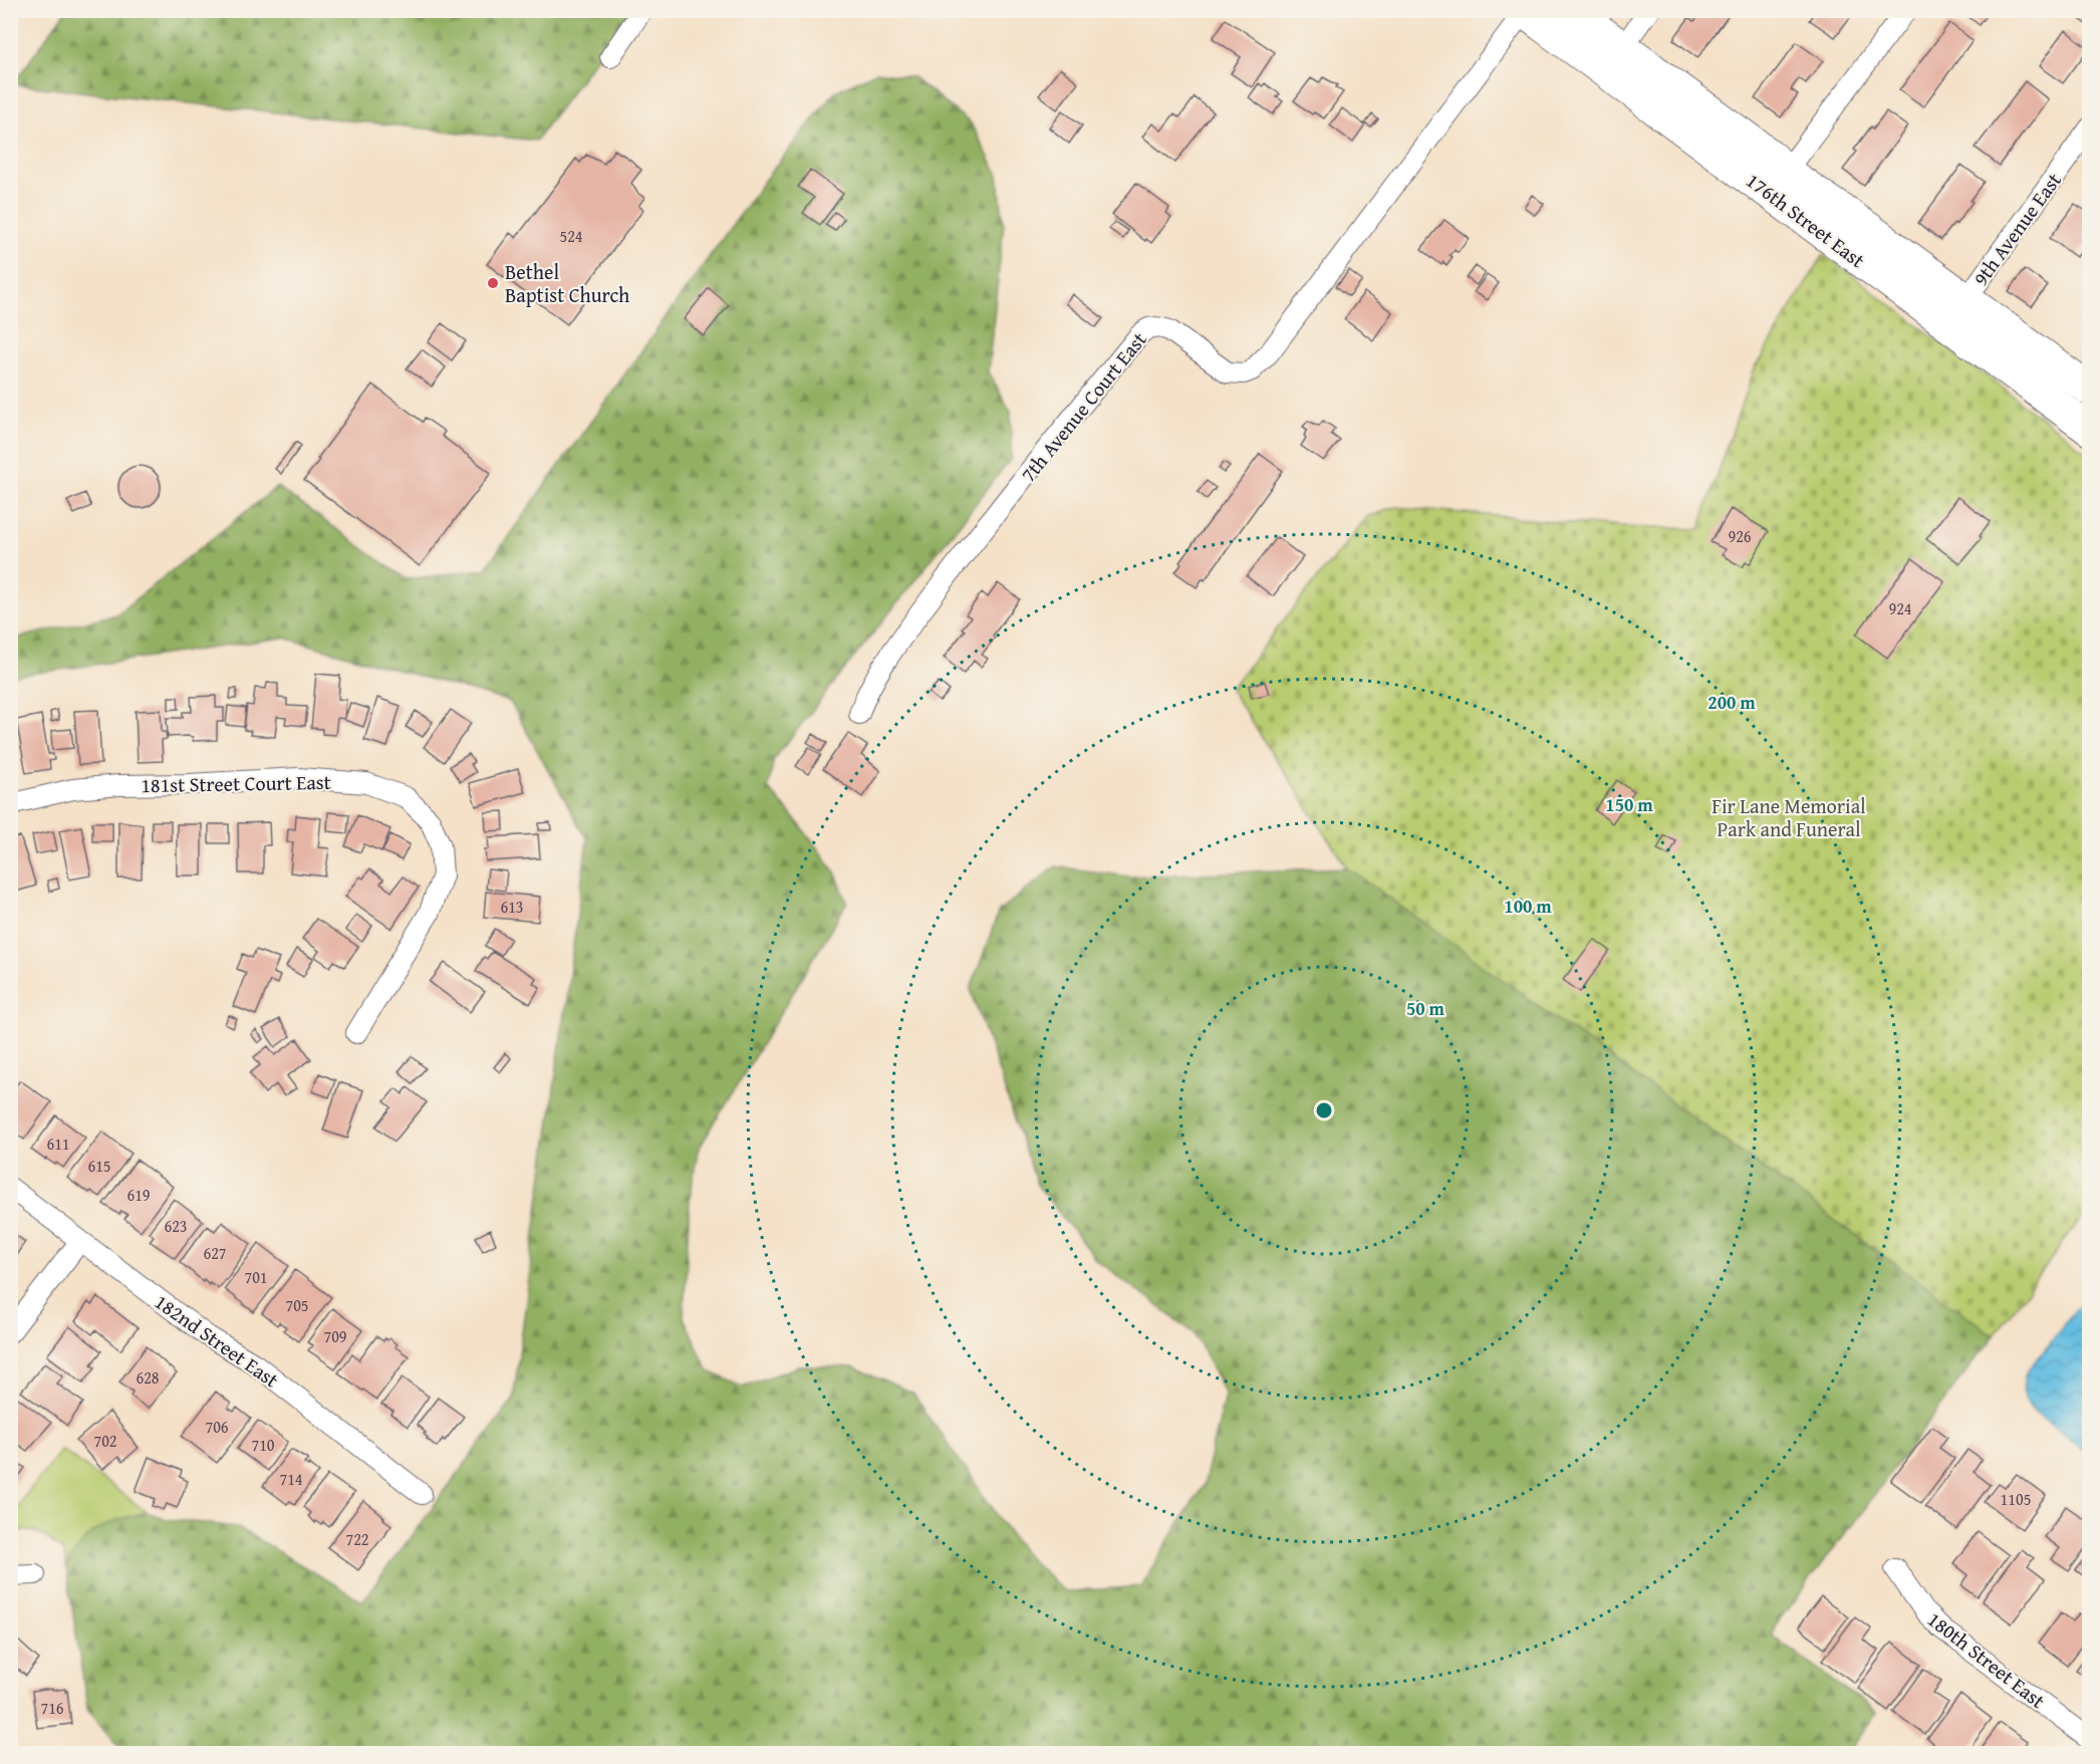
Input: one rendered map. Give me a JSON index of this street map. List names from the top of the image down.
{
  "streets": {
    "main road": ["176th Street East"],
    "street": [
      "9th Avenue East",
      "7th Avenue Court East",
      "181st Street Court East",
      "182nd Street East",
      "180th Street East"
    ]
  },
  "crossings": [
    ["176th Street East", "9th Avenue East"],
    ["176th Street East", "7th Avenue Court East"]
  ],
  "parks": ["Fir Lane Memorial Park and Funeral"],
  "places": ["Bethel Baptist Church"],
  "house_numbers": [
    "524",
    "926",
    "924",
    "613",
    "611",
    "615",
    "619",
    "623",
    "627",
    "701",
    "705",
    "709",
    "628",
    "706",
    "702",
    "710",
    "714",
    "1105",
    "722",
    "716"
  ],
  "rings": [
    "200 m",
    "150 m",
    "100 m",
    "50 m"
  ]
}
